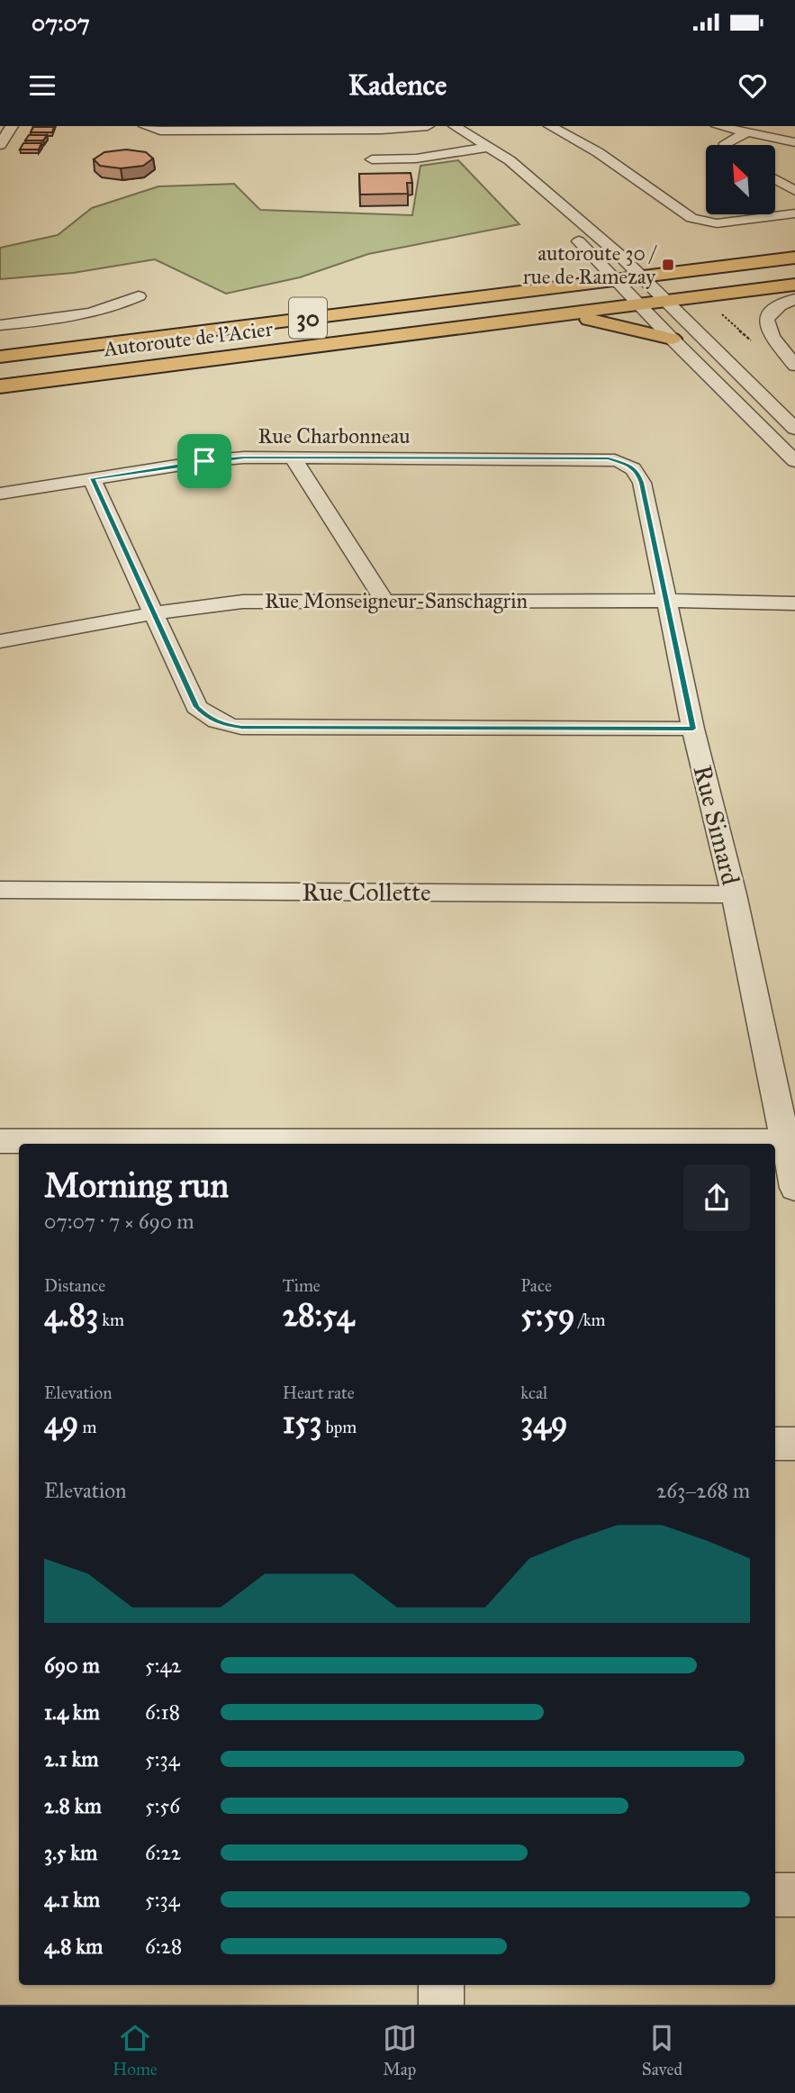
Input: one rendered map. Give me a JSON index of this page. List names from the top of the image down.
{
  "streets": {
    "highway": ["30", "Autoroute de l'Acier"],
    "street": [
      "Rue Charbonneau",
      "Rue Monseigneur-Sanschagrin",
      "Rue Simard",
      "Rue Collette"
    ]
  },
  "crossings": [
    ["Rue Charbonneau", "Rue Simard"],
    ["Rue Monseigneur-Sanschagrin", "Rue Simard"],
    ["Rue Simard", "Rue Collette"]
  ],
  "places": {
    "transit": ["autoroute 30 / rue de Ramezay"]
  },
  "north": "top left",
  "page": {
    "status": "07:07",
    "header": "Kadence",
    "heading": ["Morning run", "07:07 · 7 × 690 m"],
    "stats": [
      ["Distance", "4.83 km"],
      ["Time", "28:54"],
      ["Pace", "5:59 /km"],
      ["Elevation", "49 m"],
      ["Heart rate", "153 bpm"],
      ["kcal", "349"]
    ],
    "chart": ["Elevation", "263–268 m"],
    "list": [
      {
        "name": "690 m",
        "note": "5:42"
      },
      {
        "name": "1.4 km",
        "note": "6:18"
      },
      {
        "name": "2.1 km",
        "note": "5:34"
      },
      {
        "name": "2.8 km",
        "note": "5:56"
      },
      {
        "name": "3.5 km",
        "note": "6:22"
      },
      {
        "name": "4.1 km",
        "note": "5:34"
      },
      {
        "name": "4.8 km",
        "note": "6:28"
      }
    ],
    "tabs": ["Home", "Map", "Saved"]
  }
}
